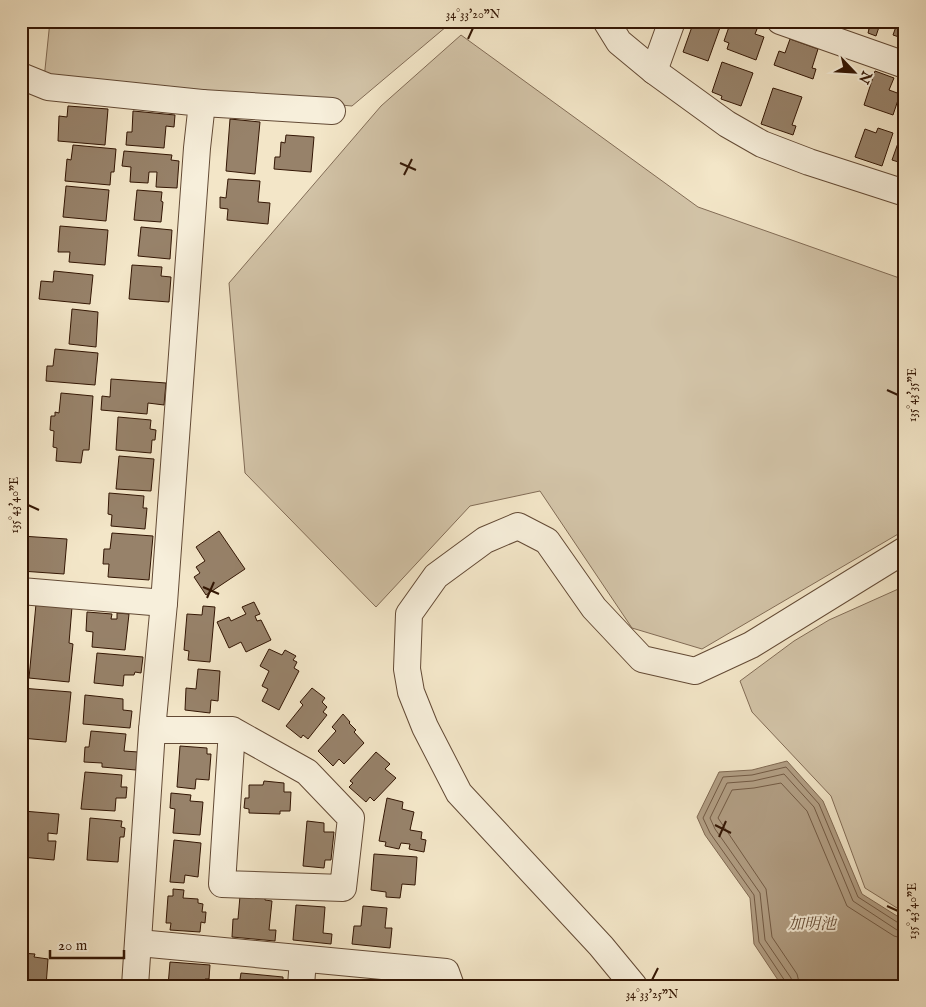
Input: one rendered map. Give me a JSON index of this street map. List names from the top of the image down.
{
  "water": ["加明池"],
  "scale_bar": "20 m",
  "north": "bottom right",
  "coordinates": [
    "34°33'20\"N",
    "135°43'35\"E",
    "135°43'40\"E",
    "34°33'25\"N"
  ]
}
